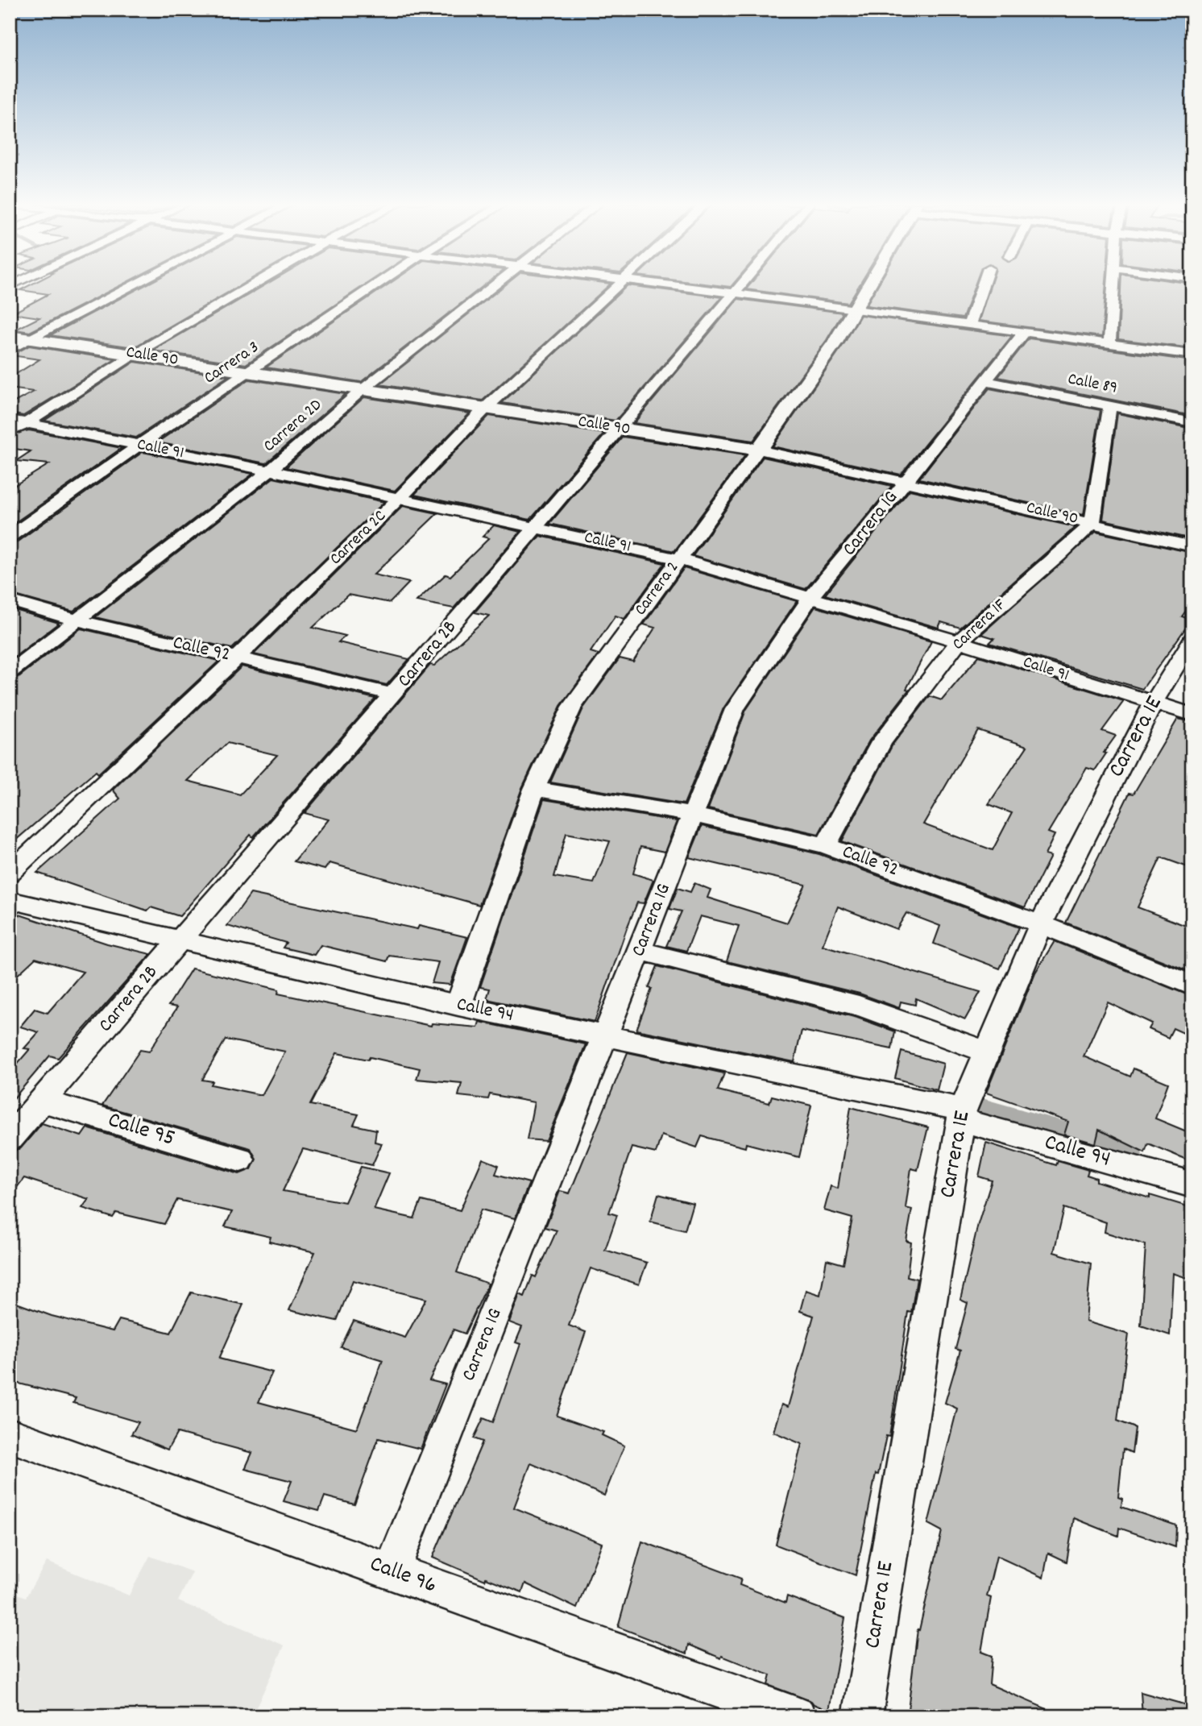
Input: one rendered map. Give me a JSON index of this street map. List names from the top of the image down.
{
  "streets": {
    "street": [
      "Calle 90",
      "Carrera 3",
      "Calle 89",
      "Carrera 2D",
      "Calle 91",
      "Carrera 1G",
      "Carrera 2C",
      "Carrera 2",
      "Carrera 1F",
      "Calle 92",
      "Carrera 2B",
      "Carrera 1E",
      "Calle 94",
      "Calle 95",
      "Calle 96"
    ]
  },
  "crossings": [
    ["Calle 90", "Carrera 3"],
    ["Calle 90", "Carrera 2D"],
    ["Calle 90", "Carrera 1G"],
    ["Calle 90", "Carrera 2C"],
    ["Calle 90", "Carrera 2"],
    ["Calle 90", "Carrera 1F"],
    ["Calle 90", "Carrera 2B"],
    ["Carrera 3", "Calle 91"],
    ["Calle 89", "Carrera 1G"],
    ["Carrera 2D", "Calle 91"],
    ["Carrera 2D", "Calle 92"],
    ["Calle 91", "Carrera 1G"],
    ["Calle 91", "Carrera 2C"],
    ["Calle 91", "Carrera 2"],
    ["Calle 91", "Carrera 1F"],
    ["Calle 91", "Carrera 2B"],
    ["Calle 91", "Carrera 1E"],
    ["Carrera 1G", "Calle 92"],
    ["Carrera 1G", "Calle 94"],
    ["Carrera 1G", "Calle 96"],
    ["Carrera 2C", "Calle 92"],
    ["Carrera 2", "Calle 92"],
    ["Carrera 2", "Calle 94"],
    ["Carrera 1F", "Calle 92"],
    ["Calle 92", "Carrera 2B"],
    ["Calle 92", "Carrera 1E"],
    ["Carrera 2B", "Calle 94"],
    ["Carrera 2B", "Calle 95"],
    ["Carrera 1E", "Calle 94"]
  ]
}
